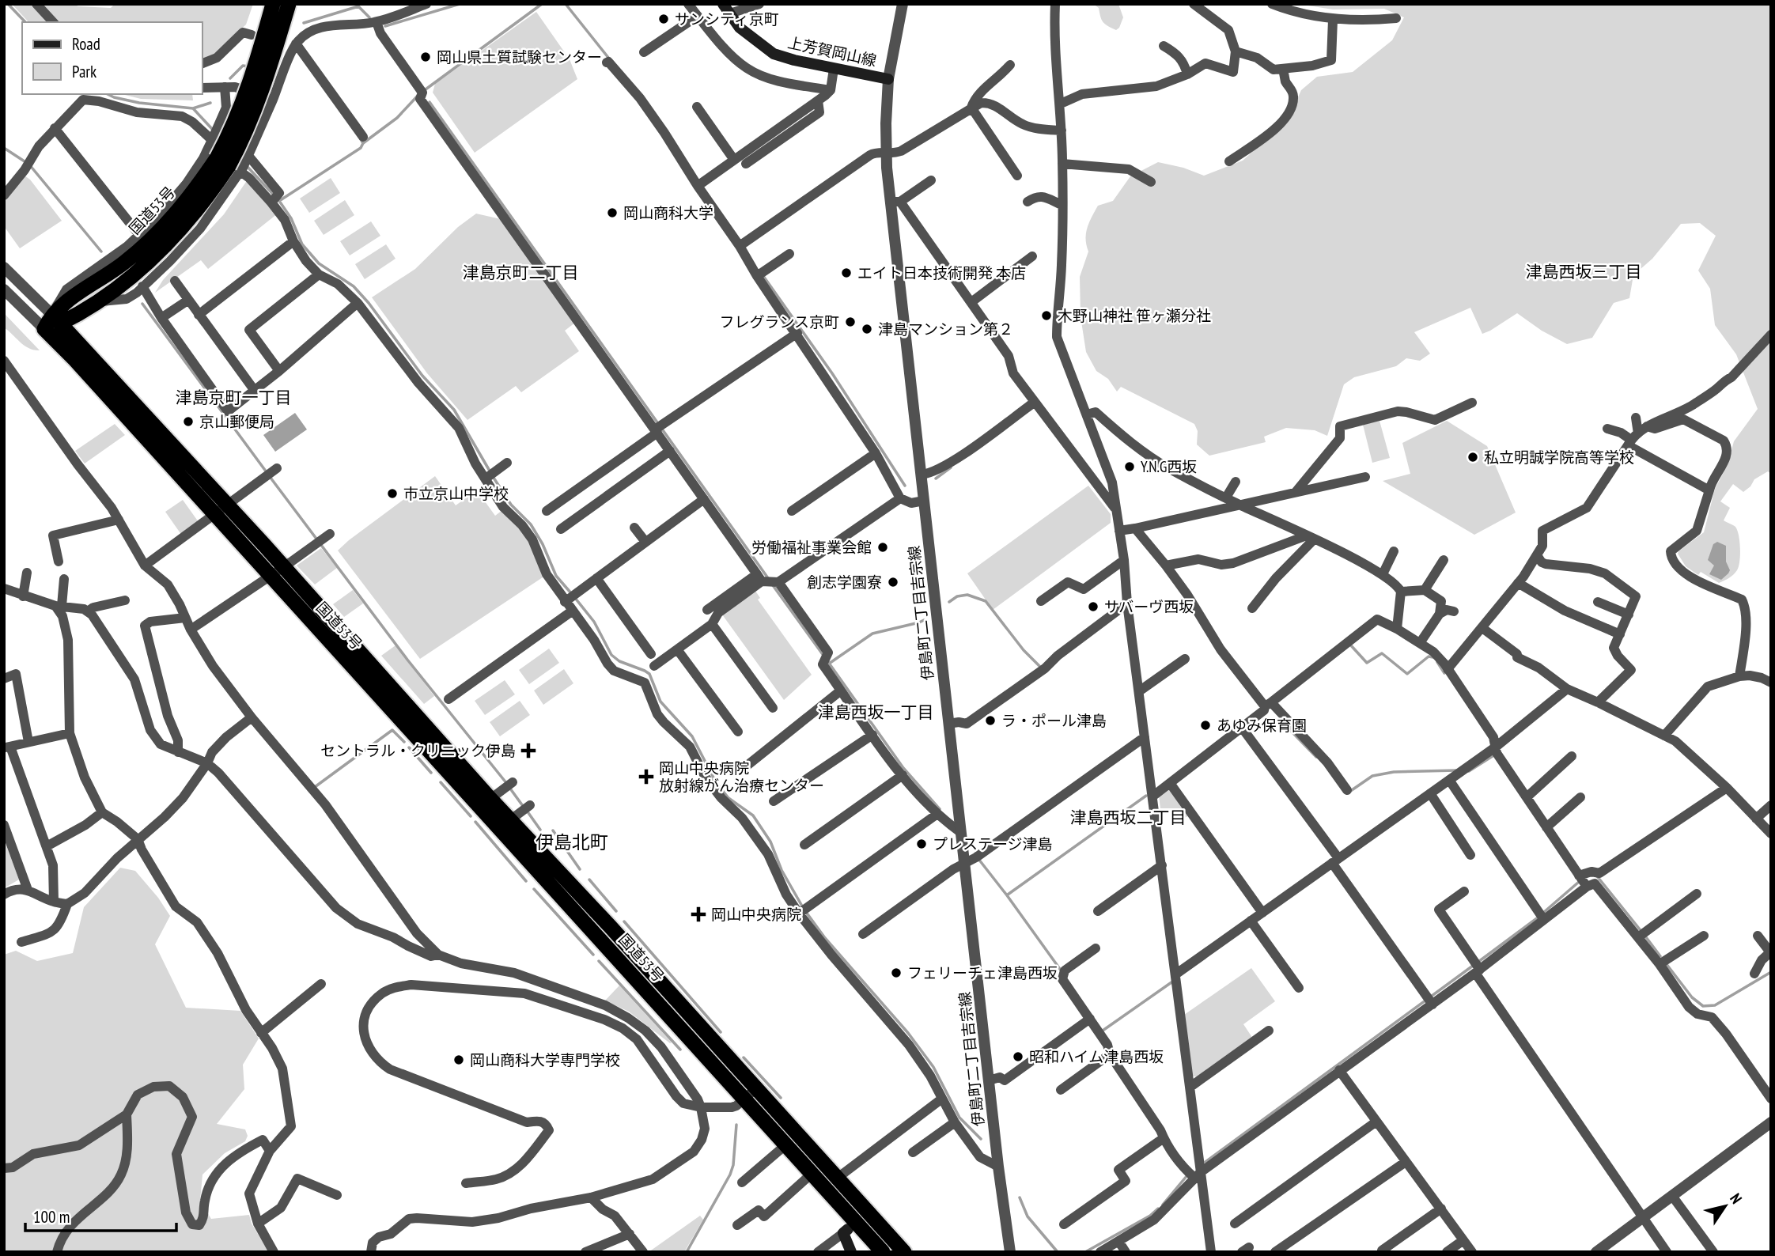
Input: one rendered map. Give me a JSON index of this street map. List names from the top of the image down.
{
  "streets": {
    "highway": ["国道53号"],
    "main road": ["上芳賀岡山線"],
    "street": ["伊島町二丁目吉宗線"]
  },
  "crossings": [
    ["上芳賀岡山線", "伊島町二丁目吉宗線"]
  ],
  "districts": [
    "津島西坂三丁目",
    "津島京町二丁目",
    "津島京町一丁目",
    "津島西坂一丁目",
    "津島西坂二丁目",
    "伊島北町"
  ],
  "places": {
    "other": [
      "サンシティ京町",
      "岡山県土質試験センター",
      "岡山商科大学",
      "エイト日本技術開発 本店",
      "木野山神社 笹ヶ瀬分社",
      "フレグランス京町",
      "津島マンション第２",
      "京山郵便局",
      "私立明誠学院高等学校",
      "Y.N.G西坂",
      "市立京山中学校",
      "労働福祉事業会館",
      "創志学園寮",
      "サバーヴ西坂",
      "ラ・ポール津島",
      "あゆみ保育園",
      "プレステージ津島",
      "フェリーチェ津島西坂",
      "昭和ハイム津島西坂",
      "岡山商科大学専門学校"
    ],
    "health": ["セントラル・クリニック伊島", "岡山中央病院 放射線がん治療センター", "岡山中央病院"]
  },
  "legend": ["Road", "Park"],
  "scale_bar": "100 m",
  "north": "top right"
}
